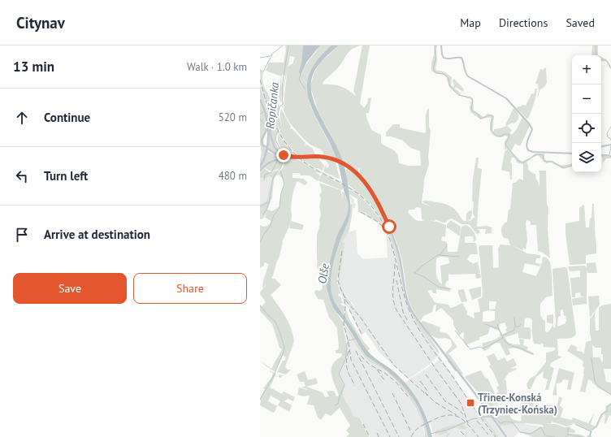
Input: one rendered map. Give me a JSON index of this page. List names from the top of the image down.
{
  "water": ["Ropičanka", "Olše"],
  "places": {
    "transit": ["Třinec-Konská (Trzyniec-Końska)"]
  },
  "page": {
    "header": "Citynav",
    "nav": ["Map", "Directions", "Saved"],
    "heading": ["13 min", "Walk · 1.0 km"],
    "map_buttons": ["+", "−"],
    "list": [
      ["Continue", "520 m"],
      ["Turn left", "480 m"],
      "Arrive at destination"
    ],
    "buttons": ["Save", "Share"]
  }
}
